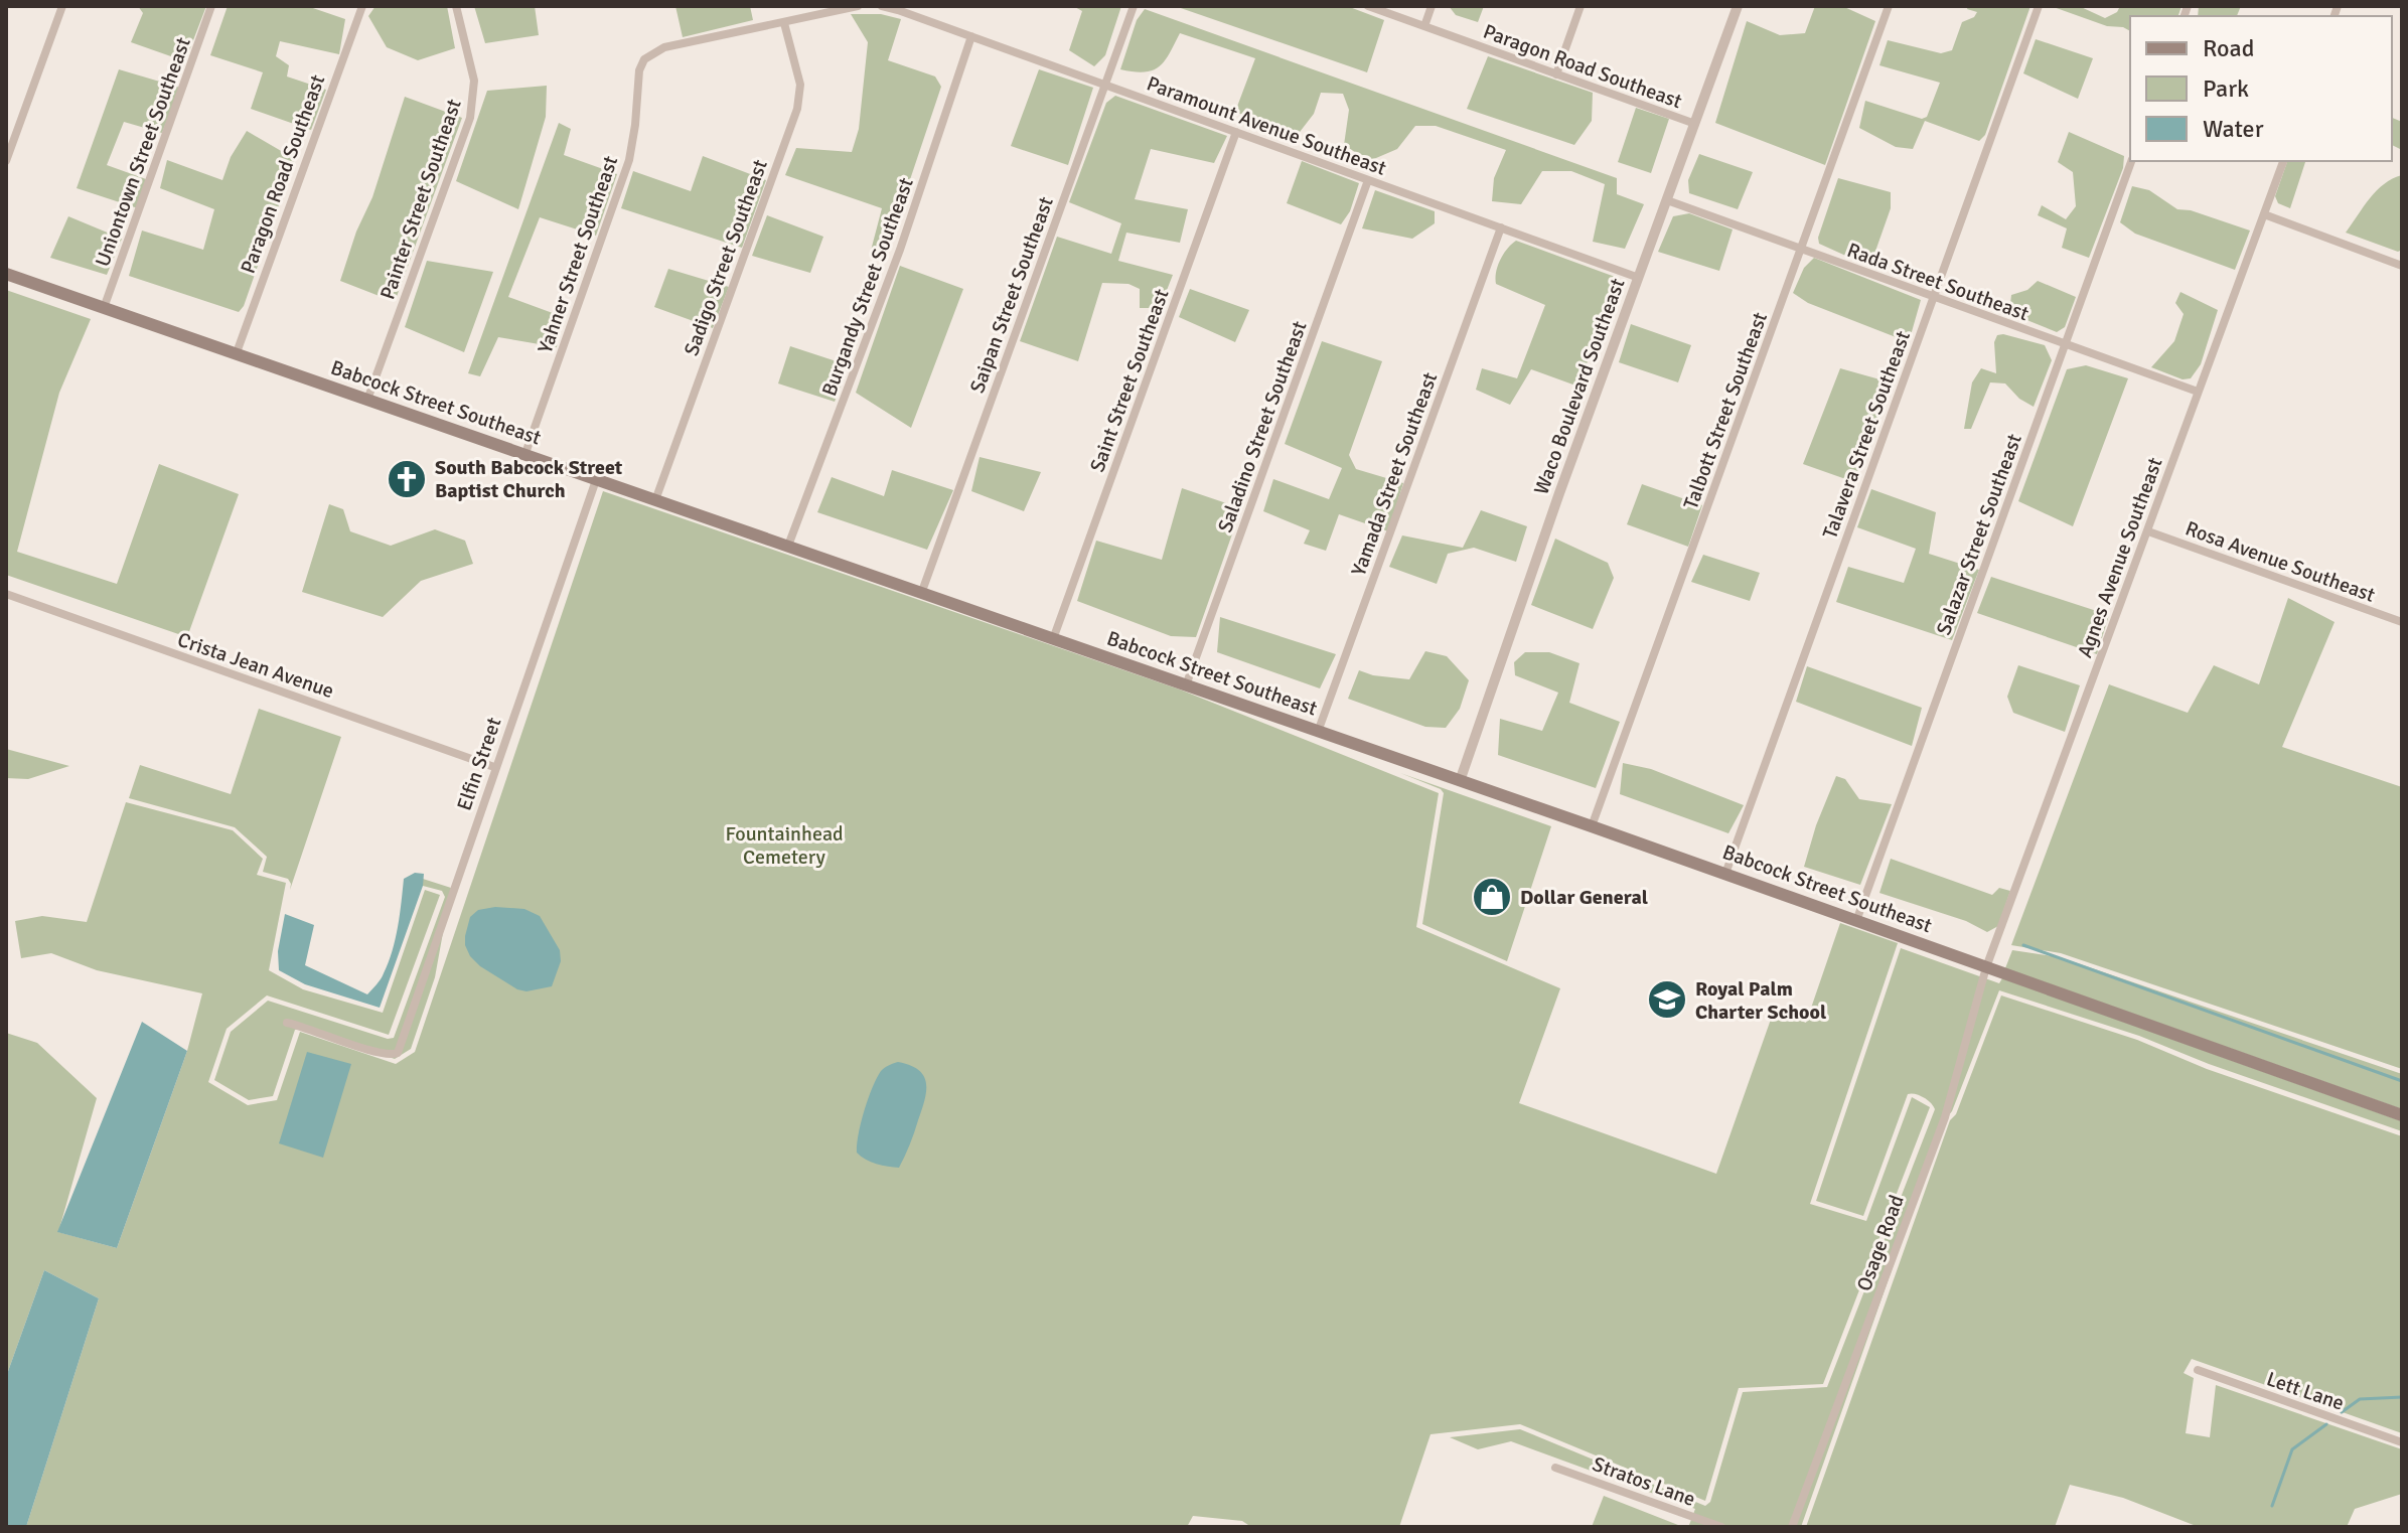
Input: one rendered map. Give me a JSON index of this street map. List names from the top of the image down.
{
  "streets": {
    "main road": ["Babcock Street Southeast"],
    "street": [
      "Paragon Road Southeast",
      "Paramount Avenue Southeast",
      "Uniontown Street Southeast",
      "Painter Street Southeast",
      "Yahner Street Southeast",
      "Sadigo Street Southeast",
      "Rada Street Southeast",
      "Burgandy Street Southeast",
      "Saipan Street Southeast",
      "Saint Street Southeast",
      "Waco Boulevard Southeast",
      "Talbott Street Southeast",
      "Saladino Street Southeast",
      "Talavera Street Southeast",
      "Yamada Street Southeast",
      "Salazar Street Southeast",
      "Agnes Avenue Southeast",
      "Rosa Avenue Southeast",
      "Crista Jean Avenue",
      "Elfin Street",
      "Osage Road",
      "Lett Lane",
      "Stratos Lane"
    ]
  },
  "crossings": [
    ["Paragon Road Southeast", "Waco Boulevard Southeast"],
    ["Paragon Road Southeast", "Babcock Street Southeast"],
    ["Paramount Avenue Southeast", "Burgandy Street Southeast"],
    ["Paramount Avenue Southeast", "Saipan Street Southeast"],
    ["Paramount Avenue Southeast", "Saint Street Southeast"],
    ["Paramount Avenue Southeast", "Waco Boulevard Southeast"],
    ["Paramount Avenue Southeast", "Saladino Street Southeast"],
    ["Paramount Avenue Southeast", "Yamada Street Southeast"],
    ["Uniontown Street Southeast", "Babcock Street Southeast"],
    ["Painter Street Southeast", "Babcock Street Southeast"],
    ["Yahner Street Southeast", "Sadigo Street Southeast"],
    ["Yahner Street Southeast", "Babcock Street Southeast"],
    ["Sadigo Street Southeast", "Babcock Street Southeast"],
    ["Rada Street Southeast", "Waco Boulevard Southeast"],
    ["Rada Street Southeast", "Talbott Street Southeast"],
    ["Rada Street Southeast", "Talavera Street Southeast"],
    ["Rada Street Southeast", "Salazar Street Southeast"],
    ["Rada Street Southeast", "Agnes Avenue Southeast"],
    ["Burgandy Street Southeast", "Babcock Street Southeast"],
    ["Saipan Street Southeast", "Babcock Street Southeast"],
    ["Saint Street Southeast", "Babcock Street Southeast"],
    ["Waco Boulevard Southeast", "Babcock Street Southeast"],
    ["Babcock Street Southeast", "Talbott Street Southeast"],
    ["Babcock Street Southeast", "Saladino Street Southeast"],
    ["Babcock Street Southeast", "Talavera Street Southeast"],
    ["Babcock Street Southeast", "Yamada Street Southeast"],
    ["Babcock Street Southeast", "Salazar Street Southeast"],
    ["Babcock Street Southeast", "Agnes Avenue Southeast"],
    ["Babcock Street Southeast", "Elfin Street"],
    ["Babcock Street Southeast", "Osage Road"],
    ["Agnes Avenue Southeast", "Rosa Avenue Southeast"],
    ["Agnes Avenue Southeast", "Osage Road"],
    ["Crista Jean Avenue", "Elfin Street"]
  ],
  "parks": ["Fountainhead Cemetery"],
  "places": {
    "church": ["South Babcock Street Baptist Church"],
    "shop": ["Dollar General"],
    "school or university": ["Royal Palm Charter School"]
  },
  "legend": ["Road", "Park", "Water"]
}
